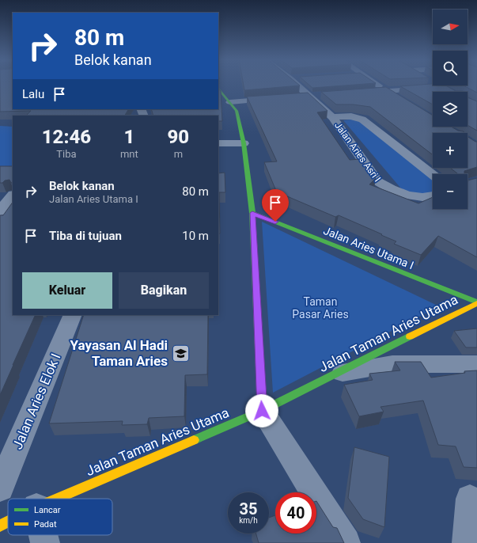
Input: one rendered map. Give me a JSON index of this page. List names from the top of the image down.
{
  "streets": {
    "street": [
      "Jalan Aries Asri I",
      "Jalan Aries Utama I",
      "Jalan Taman Aries Utama",
      "Jalan Aries Elok I"
    ]
  },
  "crossings": [
    ["Jalan Aries Utama I", "Jalan Taman Aries Utama"]
  ],
  "parks": ["Taman Pasar Aries"],
  "places": {
    "school or university": ["Yayasan Al Hadi Taman Aries"]
  },
  "legend": ["Lancar", "Padat"],
  "north": "right",
  "page": {
    "map_buttons": ["+", "−"],
    "turn": ["80 m", "Belok kanan"],
    "then": "Lalu",
    "eta": [
      "12:46",
      "Tiba",
      "1",
      "mnt",
      "90",
      "m"
    ],
    "list": [
      {
        "name": "Belok kanan",
        "note": "Jalan Aries Utama I",
        "value": "80 m"
      },
      {
        "name": "Tiba di tujuan",
        "value": "10 m"
      }
    ],
    "buttons": ["Keluar", "Bagikan"],
    "speed": "35 km/h",
    "limit": "40"
  }
}
